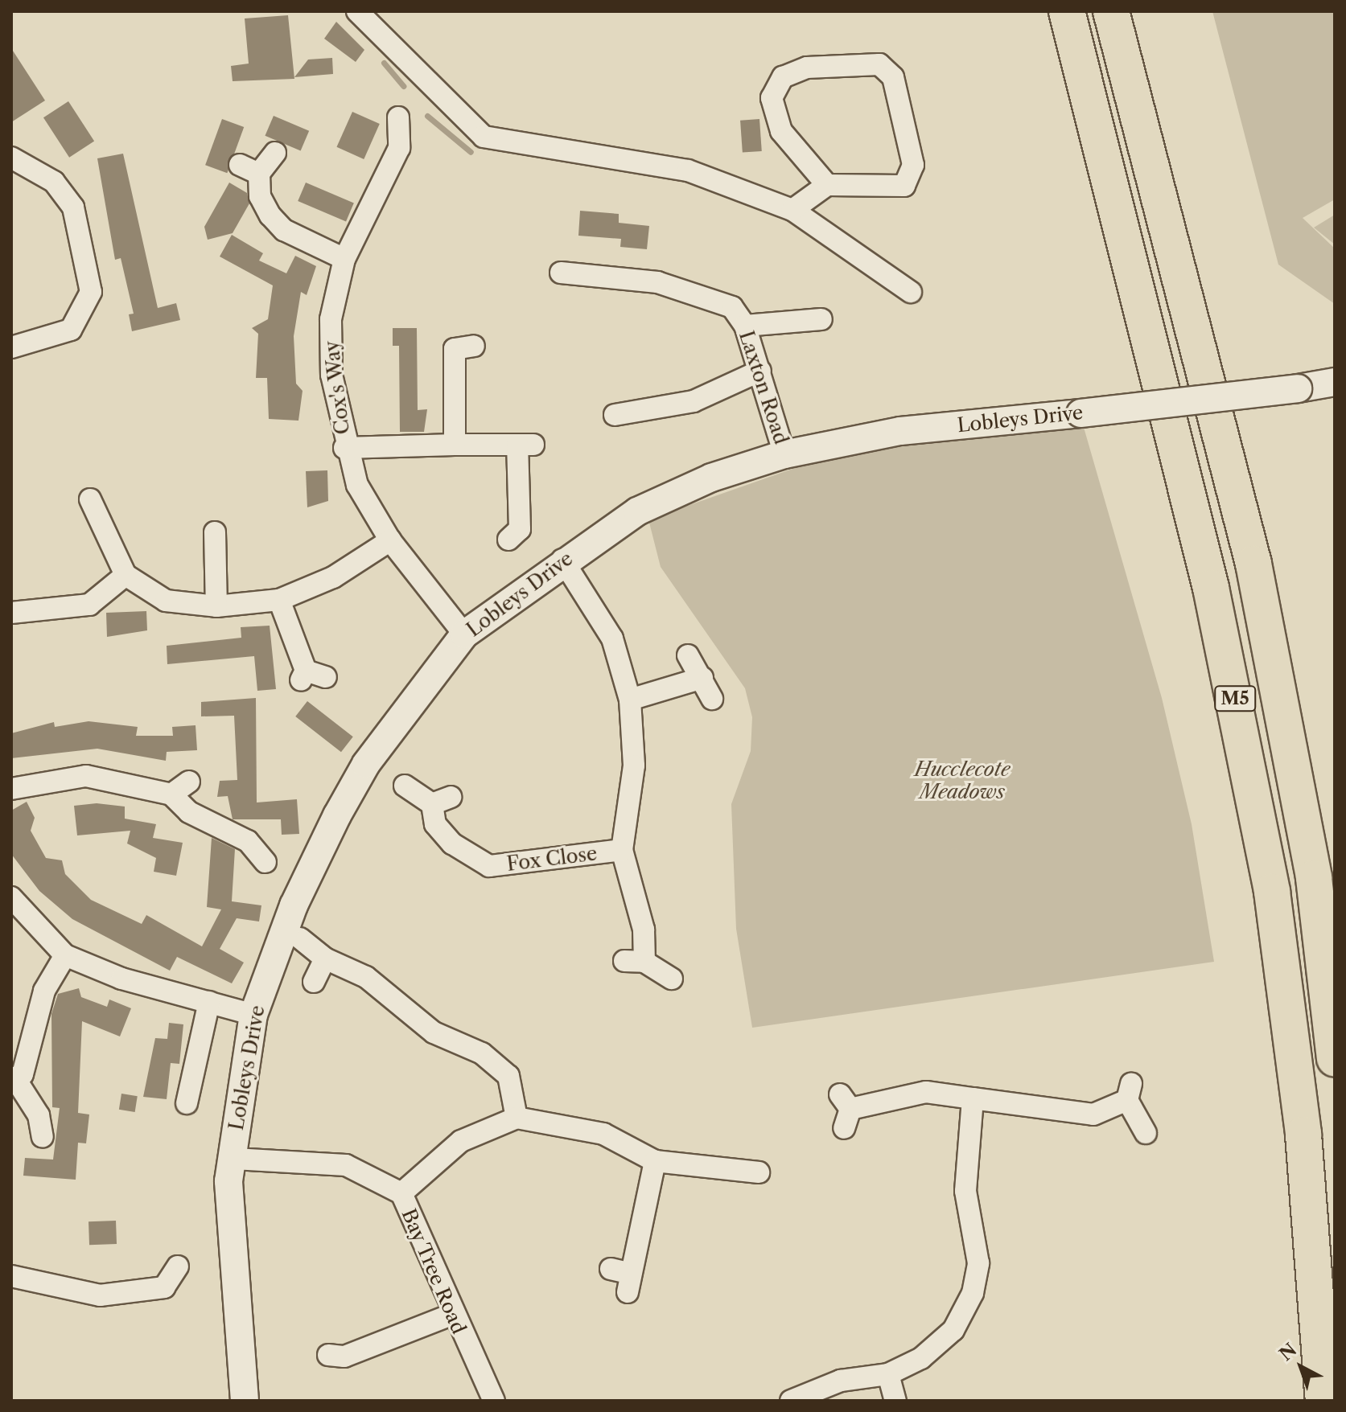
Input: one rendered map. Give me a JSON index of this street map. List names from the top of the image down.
{
  "streets": {
    "highway": ["M5"],
    "street": [
      "Cox's Way",
      "Laxton Road",
      "Lobleys Drive",
      "Fox Close",
      "Bay Tree Road"
    ]
  },
  "crossings": [
    ["Cox's Way", "Lobleys Drive"],
    ["Laxton Road", "Lobleys Drive"],
    ["Lobleys Drive", "Bay Tree Road"]
  ],
  "parks": ["Hucclecote Meadows"],
  "north": "top left"
}
